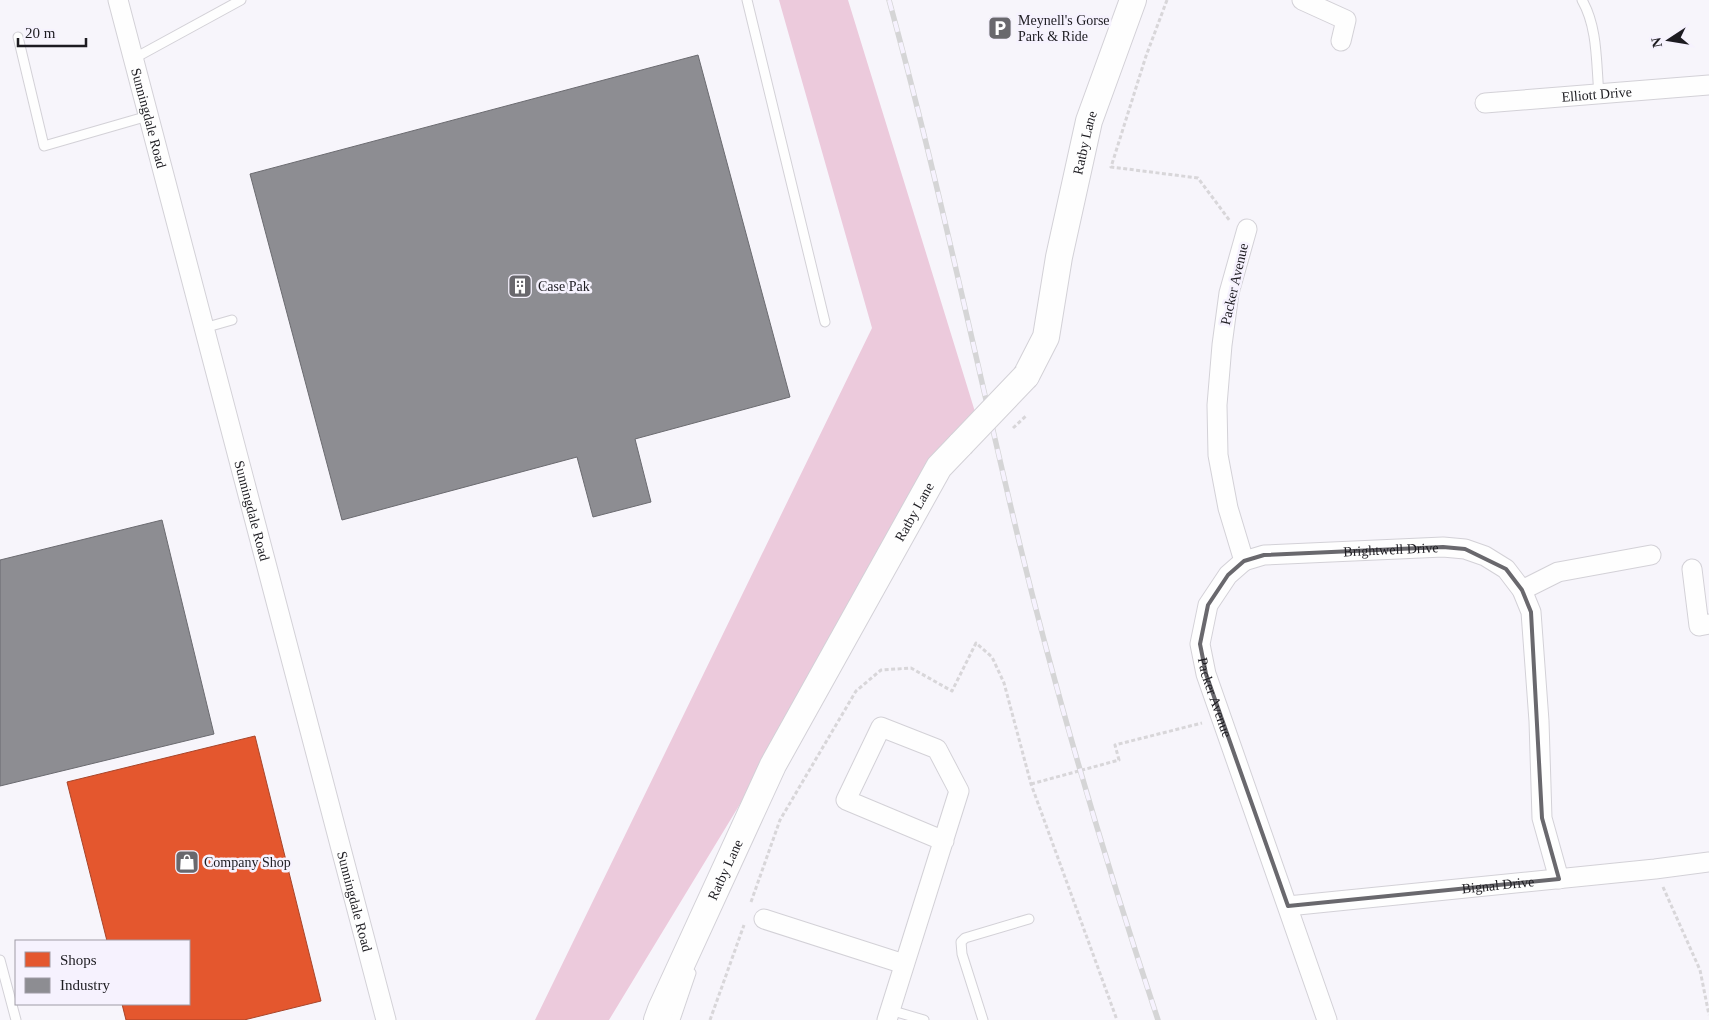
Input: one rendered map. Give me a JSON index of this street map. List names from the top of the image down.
{
  "streets": {
    "main road": ["Ratby Lane"],
    "street": [
      "Elliott Drive",
      "Sunningdale Road",
      "Packer Avenue",
      "Brightwell Drive",
      "Bignal Drive"
    ]
  },
  "crossings": [
    ["Packer Avenue", "Brightwell Drive"],
    ["Packer Avenue", "Bignal Drive"],
    ["Brightwell Drive", "Bignal Drive"]
  ],
  "places": {
    "parking": ["Meynell's Gorse Park & Ride"],
    "building": ["Case Pak"],
    "shop": ["Company Shop"]
  },
  "legend": ["Shops", "Industry"],
  "scale_bar": "20 m",
  "north": "left"
}
